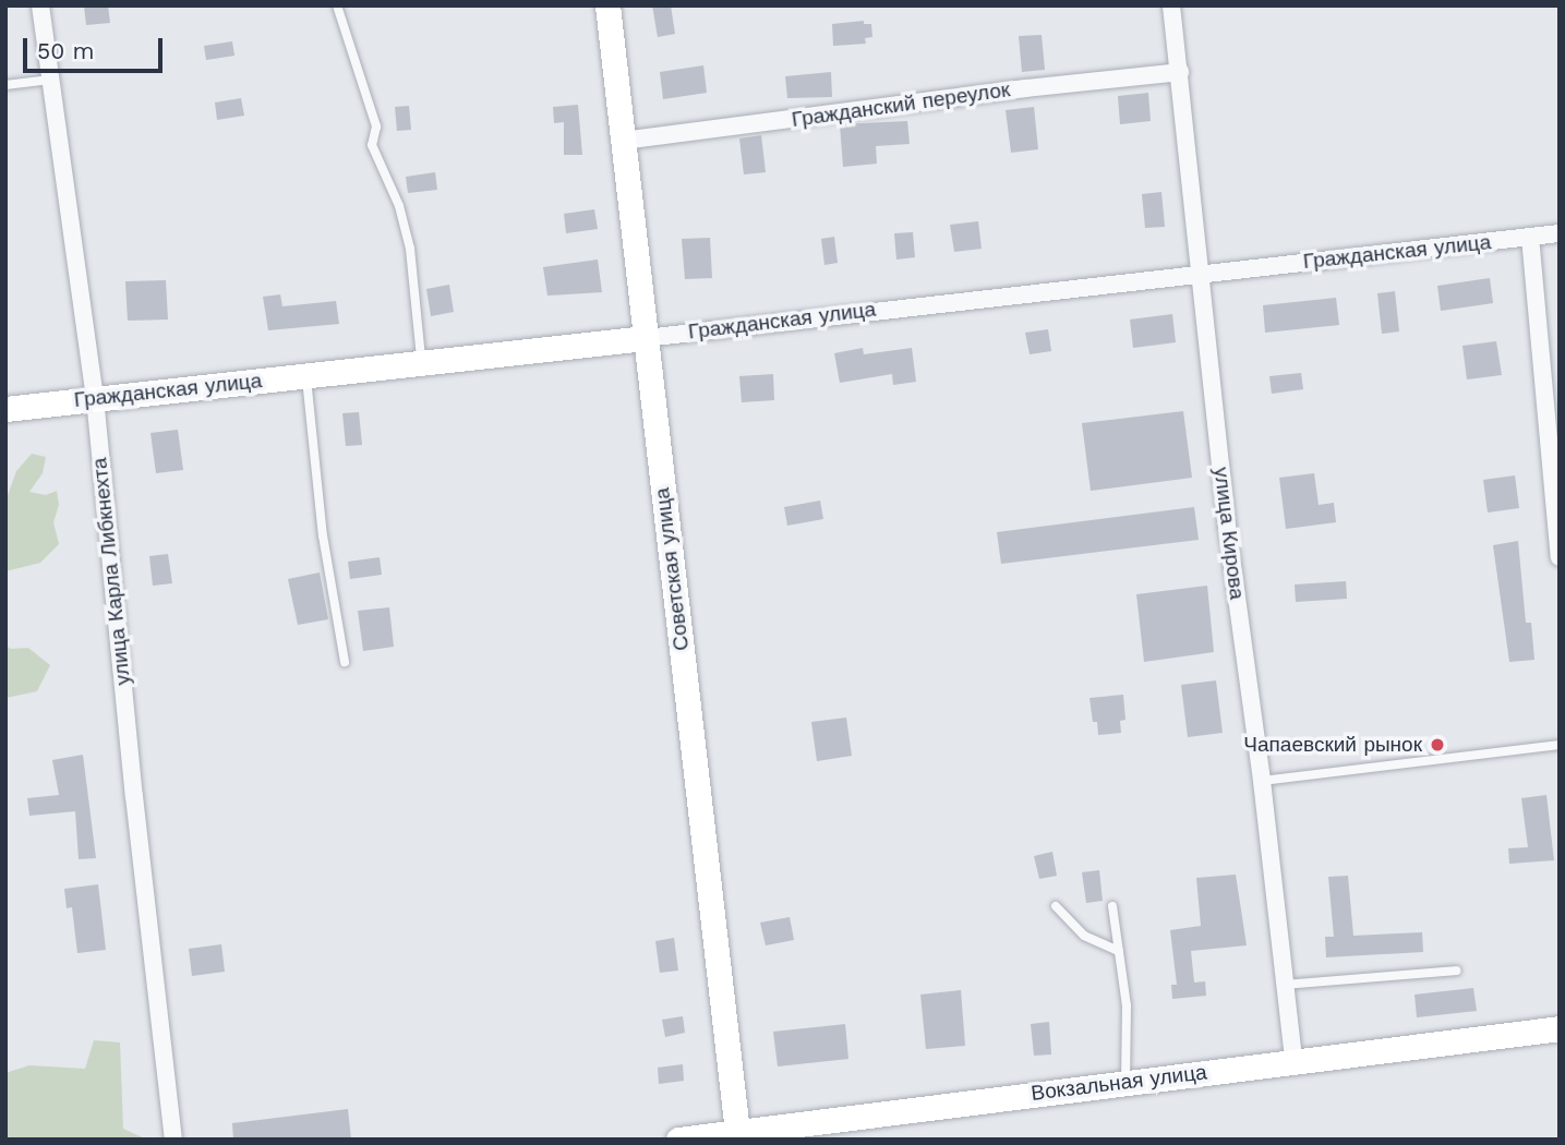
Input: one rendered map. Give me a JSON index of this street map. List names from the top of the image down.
{
  "streets": {
    "street": [
      "Гражданский переулок",
      "Гражданская улица",
      "улица Кирова",
      "Советская улица",
      "улица Карла Либкнехта",
      "Вокзальная улица"
    ]
  },
  "crossings": [
    ["Гражданский переулок", "улица Кирова"],
    ["Гражданский переулок", "Советская улица"],
    ["Гражданская улица", "улица Кирова"],
    ["Гражданская улица", "Советская улица"],
    ["Гражданская улица", "улица Карла Либкнехта"],
    ["улица Кирова", "Вокзальная улица"],
    ["Советская улица", "Вокзальная улица"]
  ],
  "places": ["Чапаевский рынок"],
  "scale_bar": "50 m"
}
